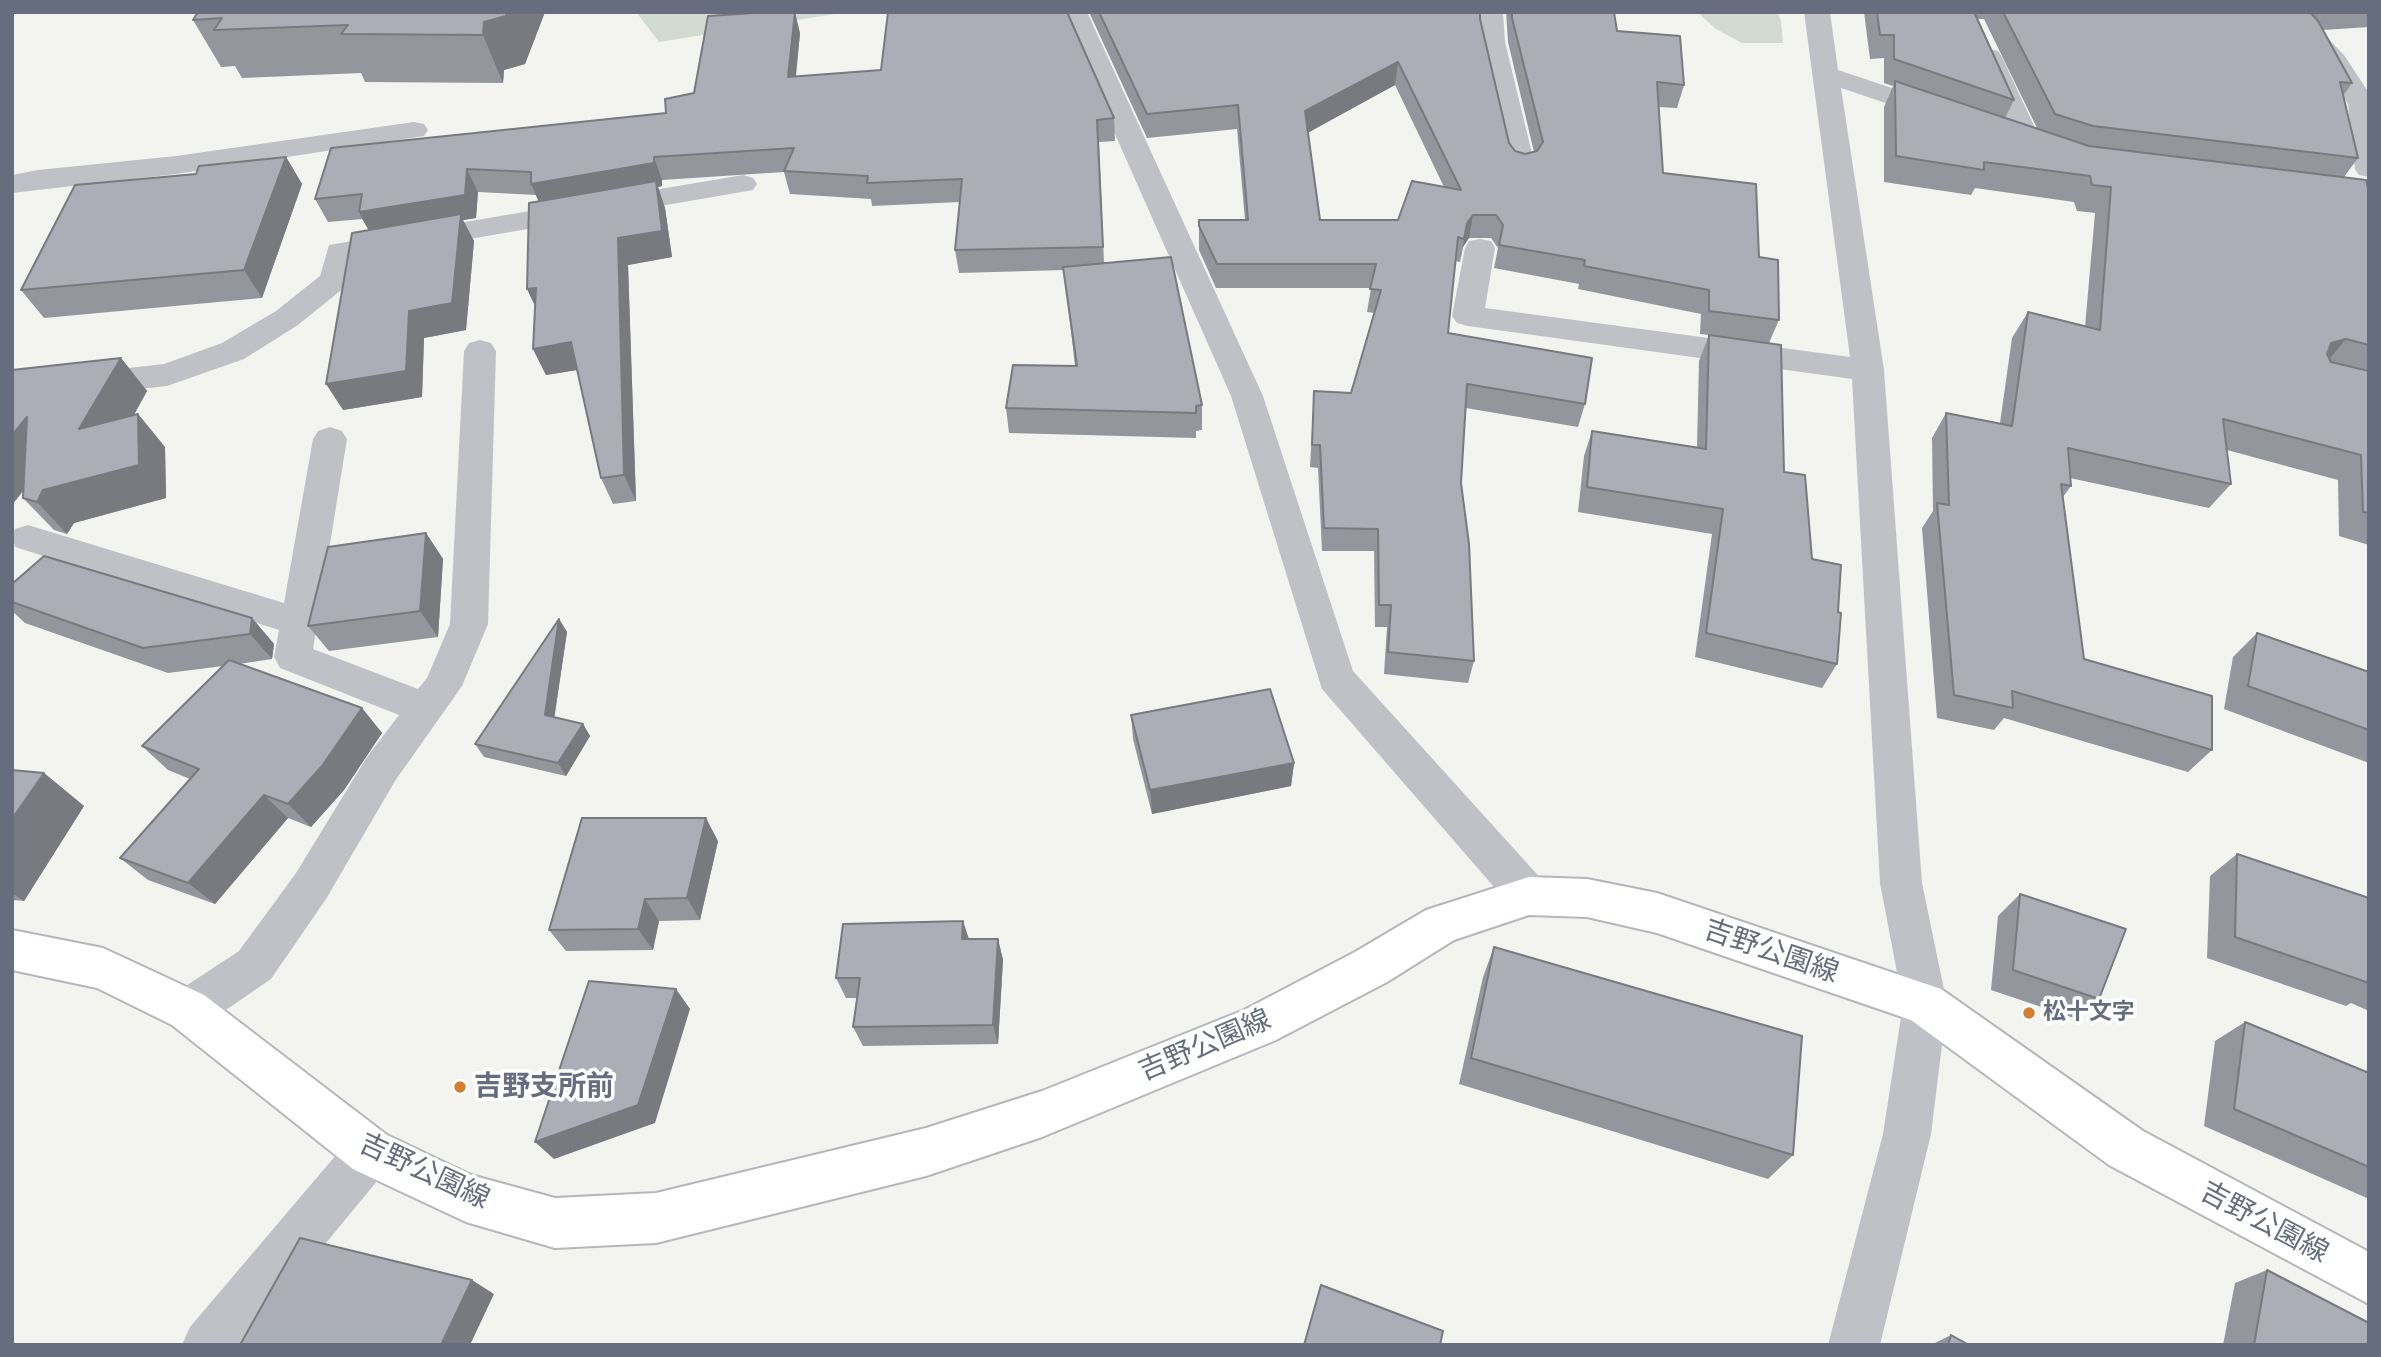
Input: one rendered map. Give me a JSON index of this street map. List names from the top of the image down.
{
  "streets": {
    "main road": ["吉野公園線"]
  },
  "places": ["松十文字", "吉野支所前"]
}
